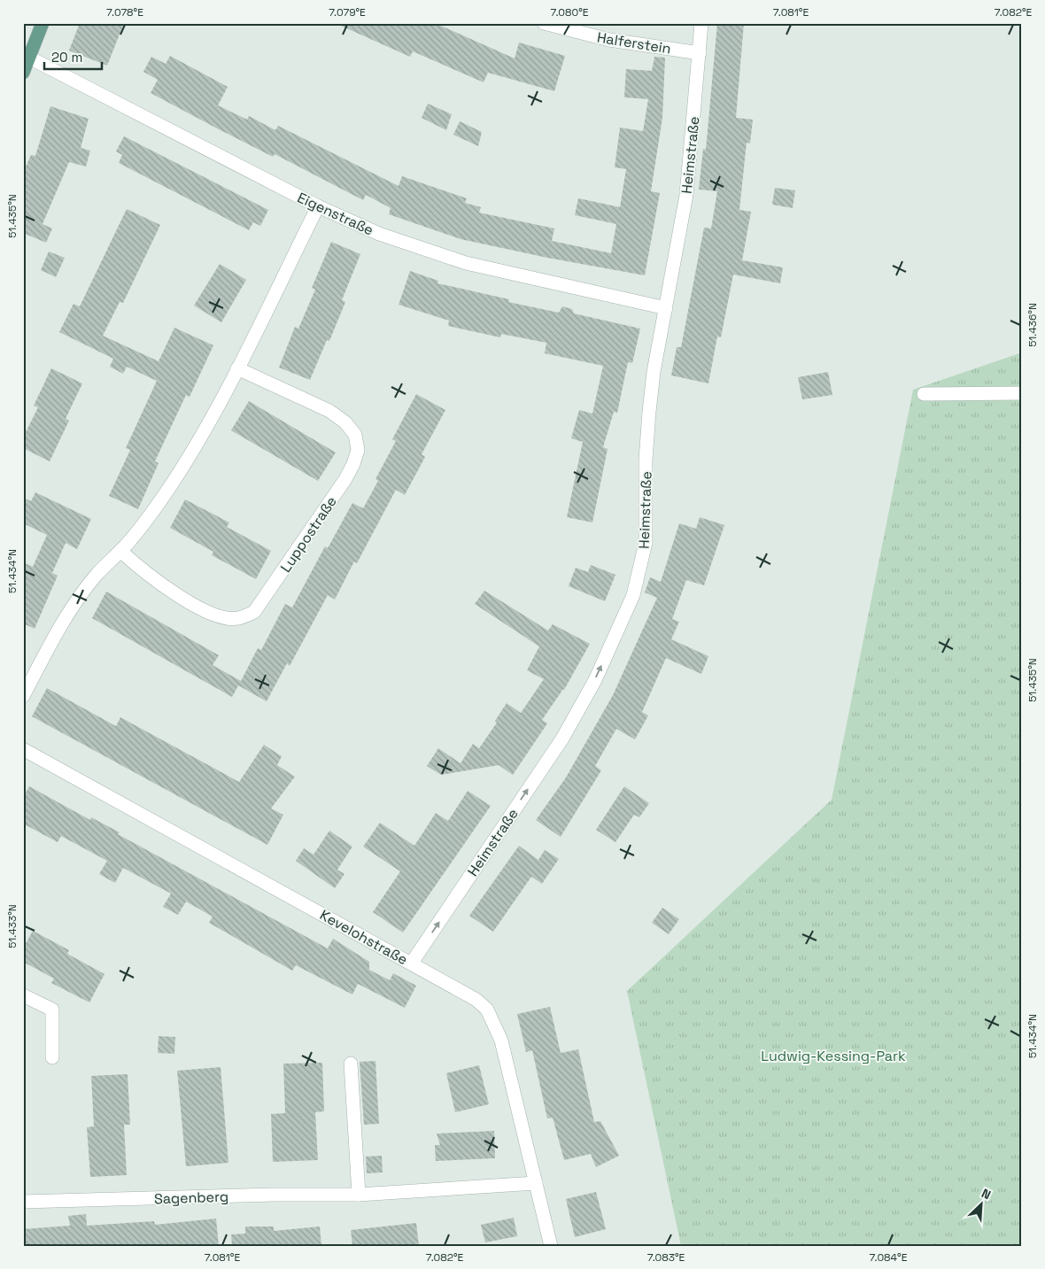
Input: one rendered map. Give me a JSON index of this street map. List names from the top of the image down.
{
  "streets": {
    "street": [
      "Halferstein",
      "Heimstraße",
      "Eigenstraße",
      "Luppostraße",
      "Kevelohstraße",
      "Sagenberg"
    ]
  },
  "crossings": [
    ["Halferstein", "Heimstraße"],
    ["Heimstraße", "Eigenstraße"],
    ["Heimstraße", "Kevelohstraße"],
    ["Kevelohstraße", "Sagenberg"]
  ],
  "one_way": ["Heimstraße"],
  "parks": ["Ludwig-Kessing-Park"],
  "scale_bar": "20 m",
  "north": "top right",
  "coordinates": [
    "7.078°E",
    "7.079°E",
    "7.080°E",
    "7.081°E",
    "7.082°E",
    "51.435°N",
    "51.436°N",
    "51.434°N",
    "51.433°N",
    "7.083°E",
    "7.084°E"
  ]
}
